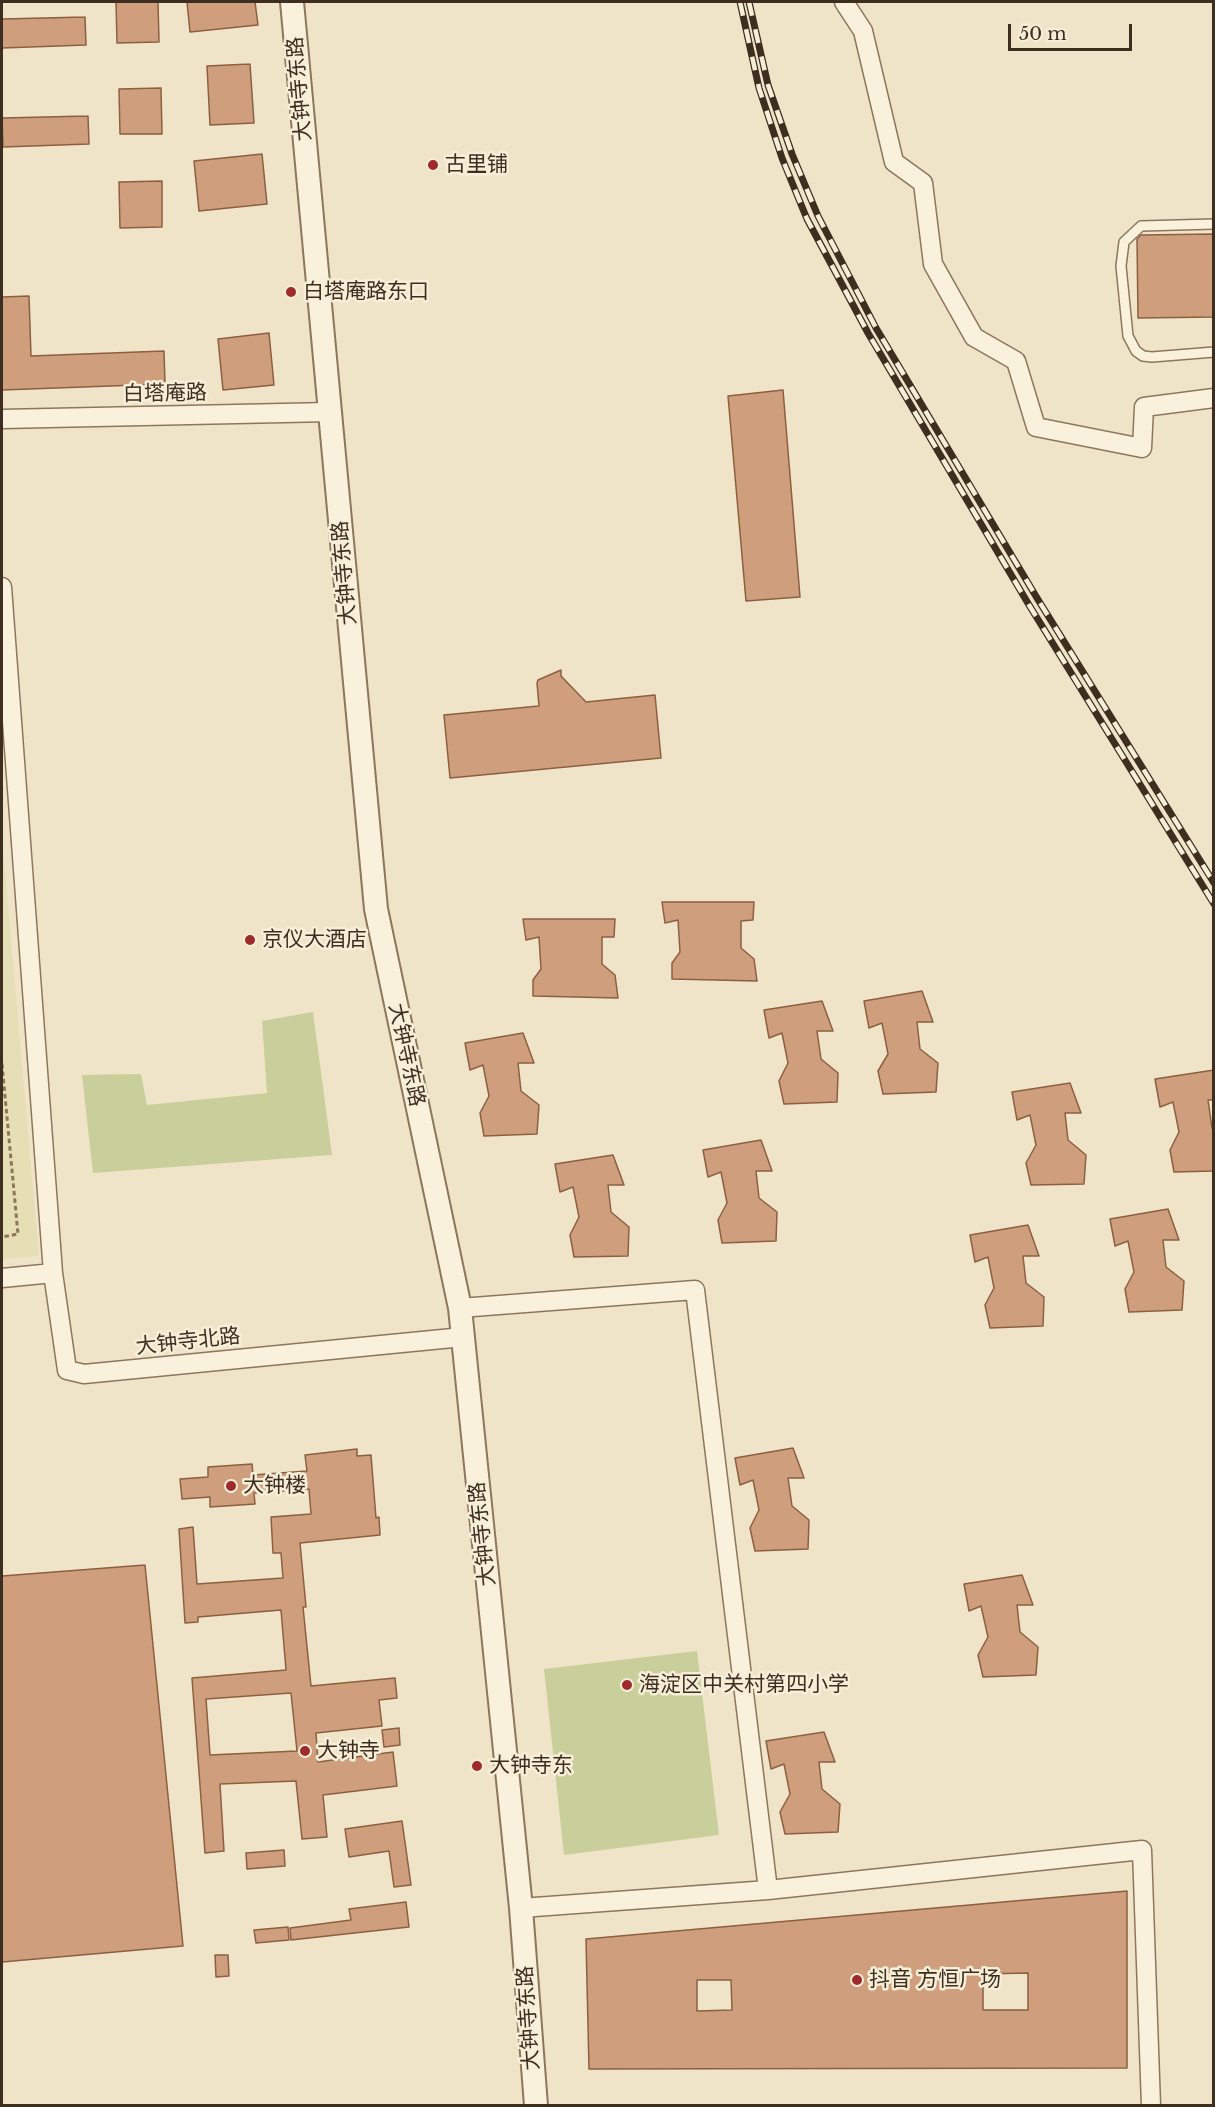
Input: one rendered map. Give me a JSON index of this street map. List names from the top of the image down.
{
  "streets": {
    "street": ["大钟寺东路", "白塔庵路", "大钟寺北路"]
  },
  "crossings": [
    ["大钟寺东路", "白塔庵路"],
    ["大钟寺东路", "大钟寺北路"]
  ],
  "places": [
    "古里铺",
    "白塔庵路东口",
    "京仪大酒店",
    "大钟楼",
    "海淀区中关村第四小学",
    "大钟寺",
    "大钟寺东",
    "抖音 方恒广场"
  ],
  "scale_bar": "50 m"
}
